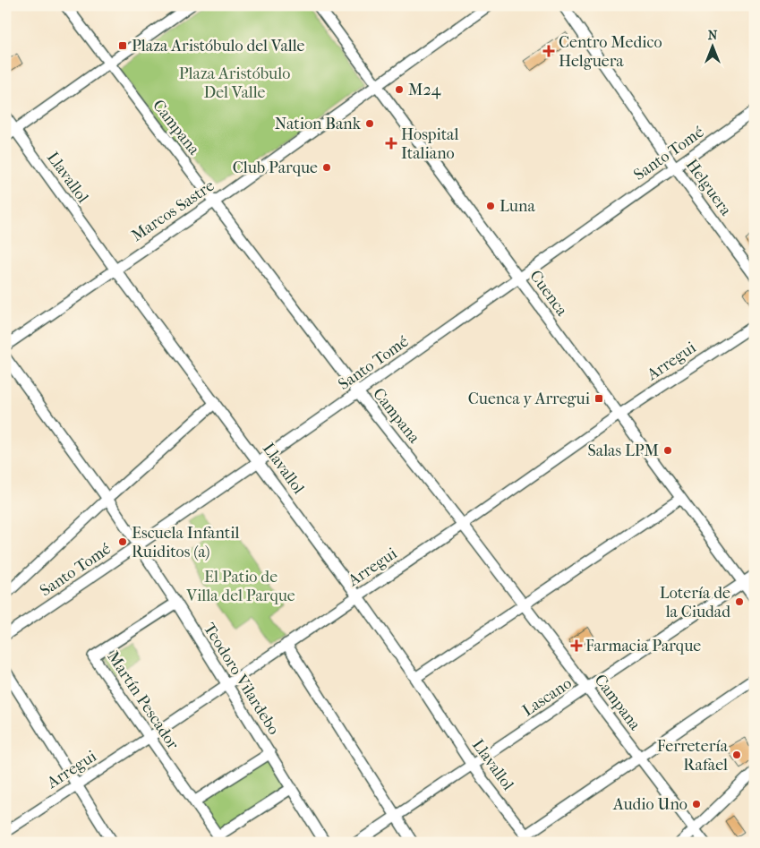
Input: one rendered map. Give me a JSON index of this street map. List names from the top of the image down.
{
  "streets": {
    "street": [
      "Campana",
      "Santo Tomé",
      "Llavallol",
      "Helguera",
      "Marcos Sastre",
      "Cuenca",
      "Arregui",
      "Teodoro Vilardebo",
      "Lascano",
      "Martín Pescador"
    ]
  },
  "crossings": [
    ["Campana", "Santo Tomé"],
    ["Campana", "Marcos Sastre"],
    ["Campana", "Arregui"],
    ["Campana", "Lascano"],
    ["Santo Tomé", "Llavallol"],
    ["Santo Tomé", "Helguera"],
    ["Santo Tomé", "Cuenca"],
    ["Santo Tomé", "Teodoro Vilardebo"],
    ["Llavallol", "Marcos Sastre"],
    ["Llavallol", "Arregui"],
    ["Llavallol", "Lascano"],
    ["Marcos Sastre", "Cuenca"],
    ["Cuenca", "Arregui"],
    ["Cuenca", "Lascano"],
    ["Arregui", "Teodoro Vilardebo"],
    ["Arregui", "Martín Pescador"],
    ["Teodoro Vilardebo", "Martín Pescador"]
  ],
  "parks": ["Plaza Aristóbulo Del Valle", "El Patio de Villa del Parque"],
  "places": {
    "transit": ["Plaza Aristóbulo del Valle", "Cuenca y Arregui"],
    "health": ["Centro Medico Helguera", "Hospital Italiano", "Farmacia Parque"],
    "other": [
      "M24",
      "Nation Bank",
      "Club Parque",
      "Luna",
      "Salas LPM",
      "Escuela Infantil Ruiditos (a)",
      "Lotería de la Ciudad",
      "Ferretería Rafael",
      "Audio Uno"
    ]
  },
  "north": "top"
}
